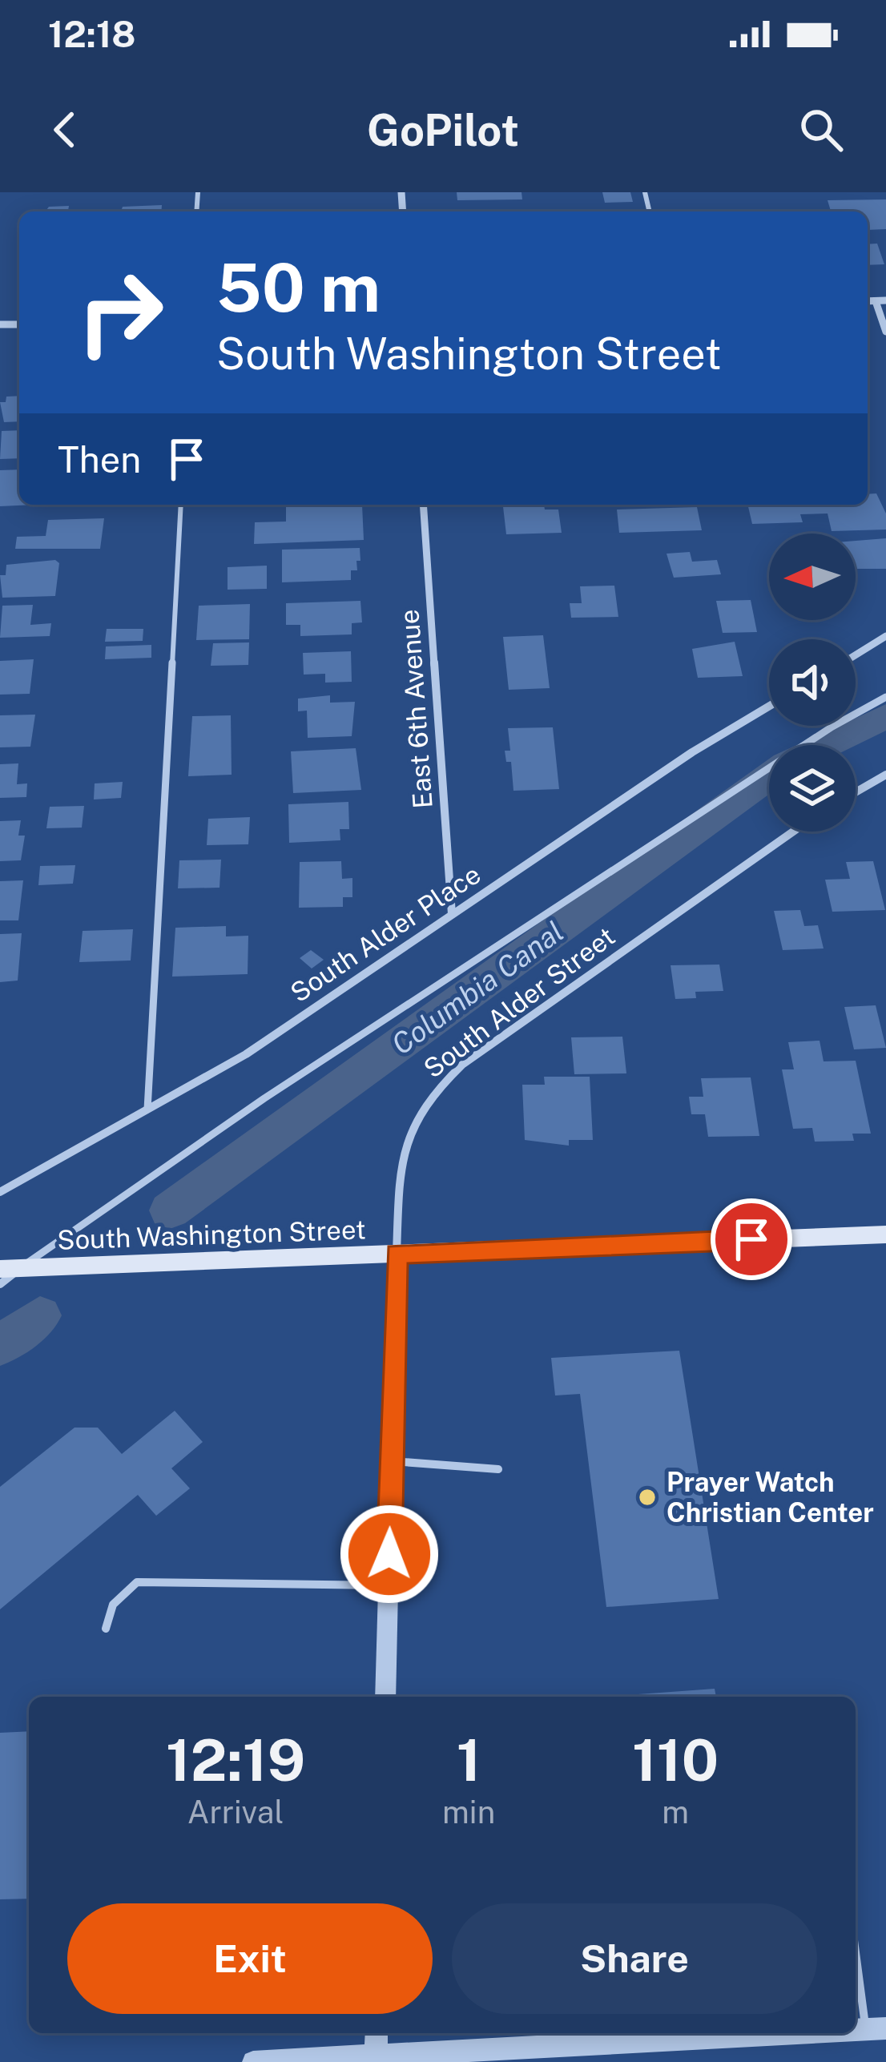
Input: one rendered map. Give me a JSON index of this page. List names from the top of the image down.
{
  "streets": {
    "main road": ["South Washington Street"],
    "street": ["East 6th Avenue", "South Alder Place", "South Alder Street"]
  },
  "crossings": [
    ["East 6th Avenue", "South Alder Place"],
    ["South Alder Street", "South Washington Street"]
  ],
  "water": ["Columbia Canal"],
  "places": ["Prayer Watch Christian Center"],
  "north": "left",
  "page": {
    "status": "12:18",
    "header": "GoPilot",
    "turn": ["50 m", "South Washington Street"],
    "then": "Then",
    "eta": [
      "12:19",
      "Arrival",
      "1",
      "min",
      "110",
      "m"
    ],
    "buttons": ["Exit", "Share"]
  }
}
